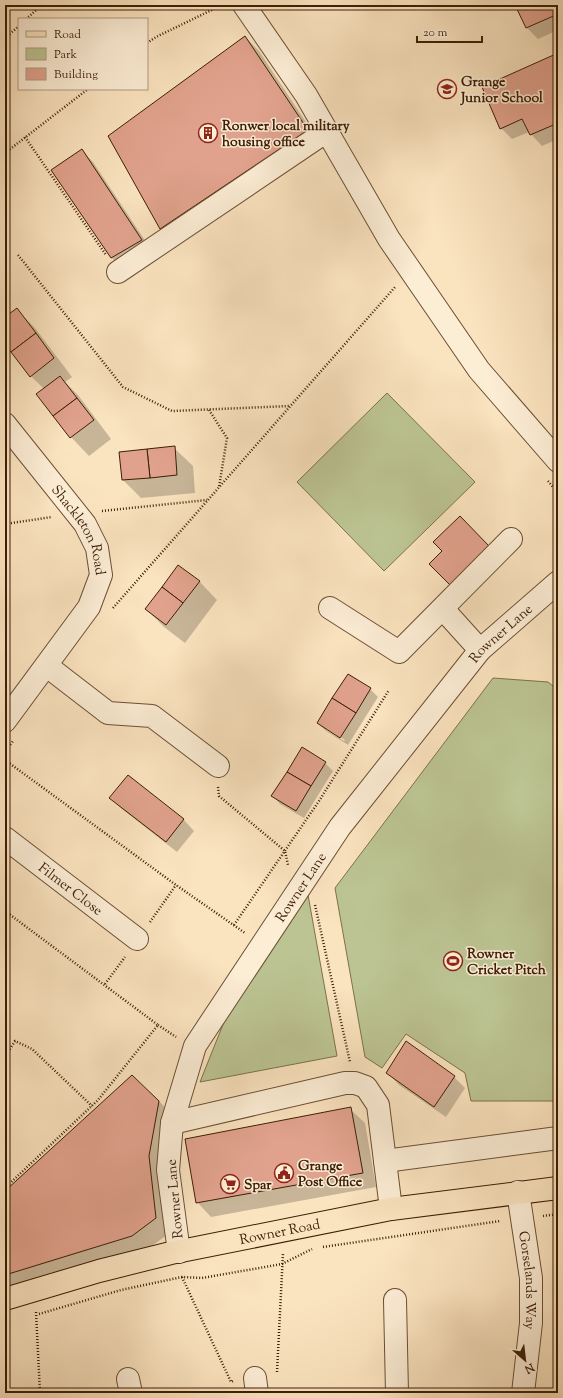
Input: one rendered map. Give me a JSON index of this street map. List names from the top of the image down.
{
  "streets": {
    "main road": ["Rowner Road"],
    "street": [
      "Shackleton Road",
      "Rowner Lane",
      "Filmer Close",
      "Gorselands Way"
    ]
  },
  "crossings": [
    ["Rowner Lane", "Rowner Road"],
    ["Rowner Road", "Gorselands Way"]
  ],
  "places": {
    "school or university": ["Grange Junior School"],
    "building": ["Ronwer local military housing office"],
    "sports": ["Rowner Cricket Pitch"],
    "public building": ["Grange Post Office"],
    "supermarket": ["Spar"]
  },
  "legend": ["Road", "Park", "Building"],
  "scale_bar": "20 m",
  "north": "bottom right"
}
